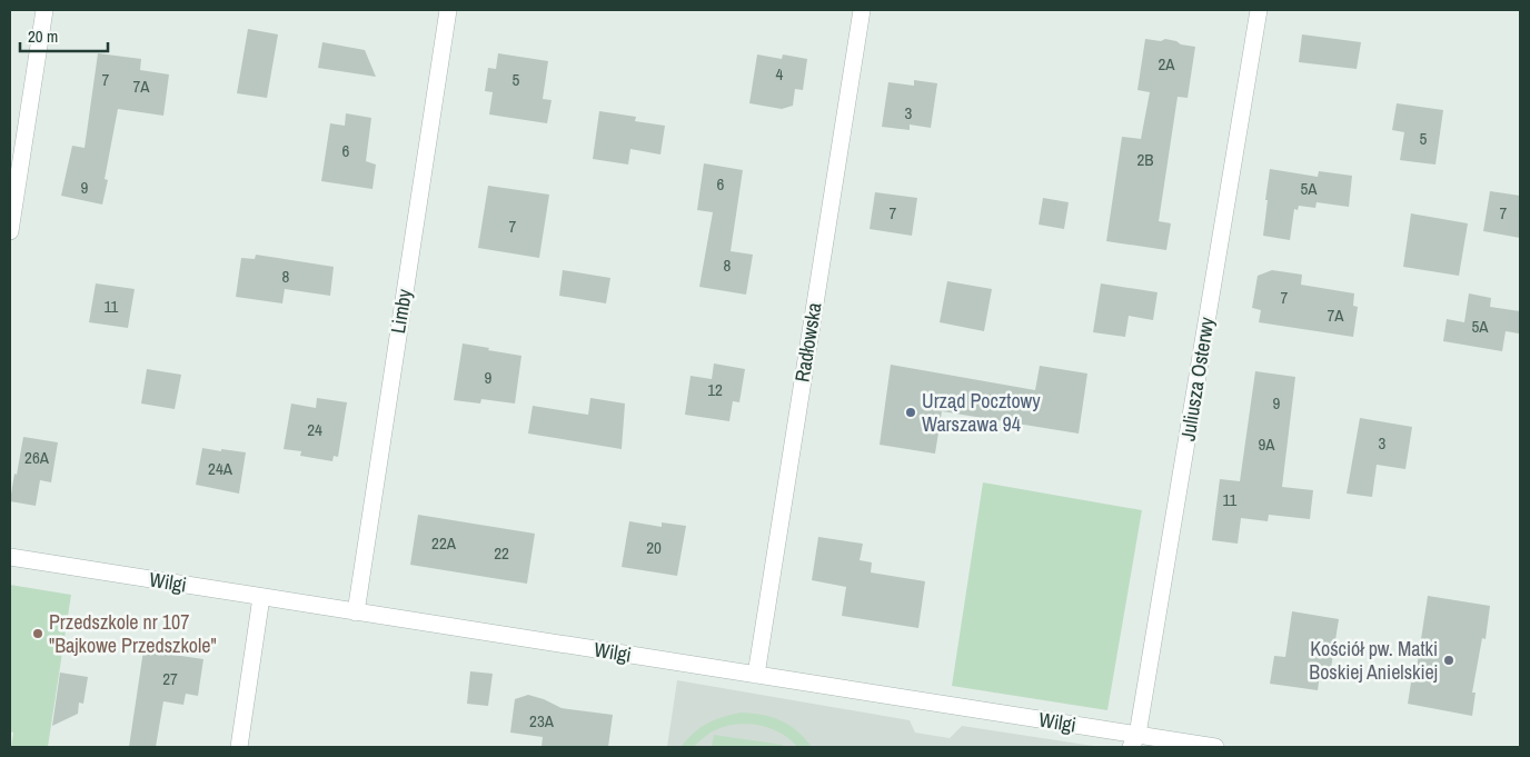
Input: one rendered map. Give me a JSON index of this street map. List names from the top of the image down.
{
  "streets": {
    "street": [
      "Limby",
      "Radłowska",
      "Juliusza Osterwy",
      "Wilgi"
    ]
  },
  "crossings": [
    ["Limby", "Wilgi"],
    ["Radłowska", "Wilgi"],
    ["Juliusza Osterwy", "Wilgi"]
  ],
  "places": ["Urząd Pocztowy Warszawa 94", "Przedszkole nr 107 \"Bajkowe Przedszkole\"", "Kościół pw. Matki Boskiej Anielskiej"],
  "house_numbers": [
    "2A",
    "4",
    "7",
    "5",
    "7A",
    "3",
    "5",
    "6",
    "2B",
    "6",
    "9",
    "5A",
    "7",
    "7",
    "7",
    "8",
    "8",
    "7",
    "11",
    "7A",
    "5A",
    "9",
    "12",
    "9",
    "24",
    "3",
    "9A",
    "26A",
    "24A",
    "11",
    "22A",
    "20",
    "22",
    "27",
    "23A"
  ],
  "scale_bar": "20 m"
}
